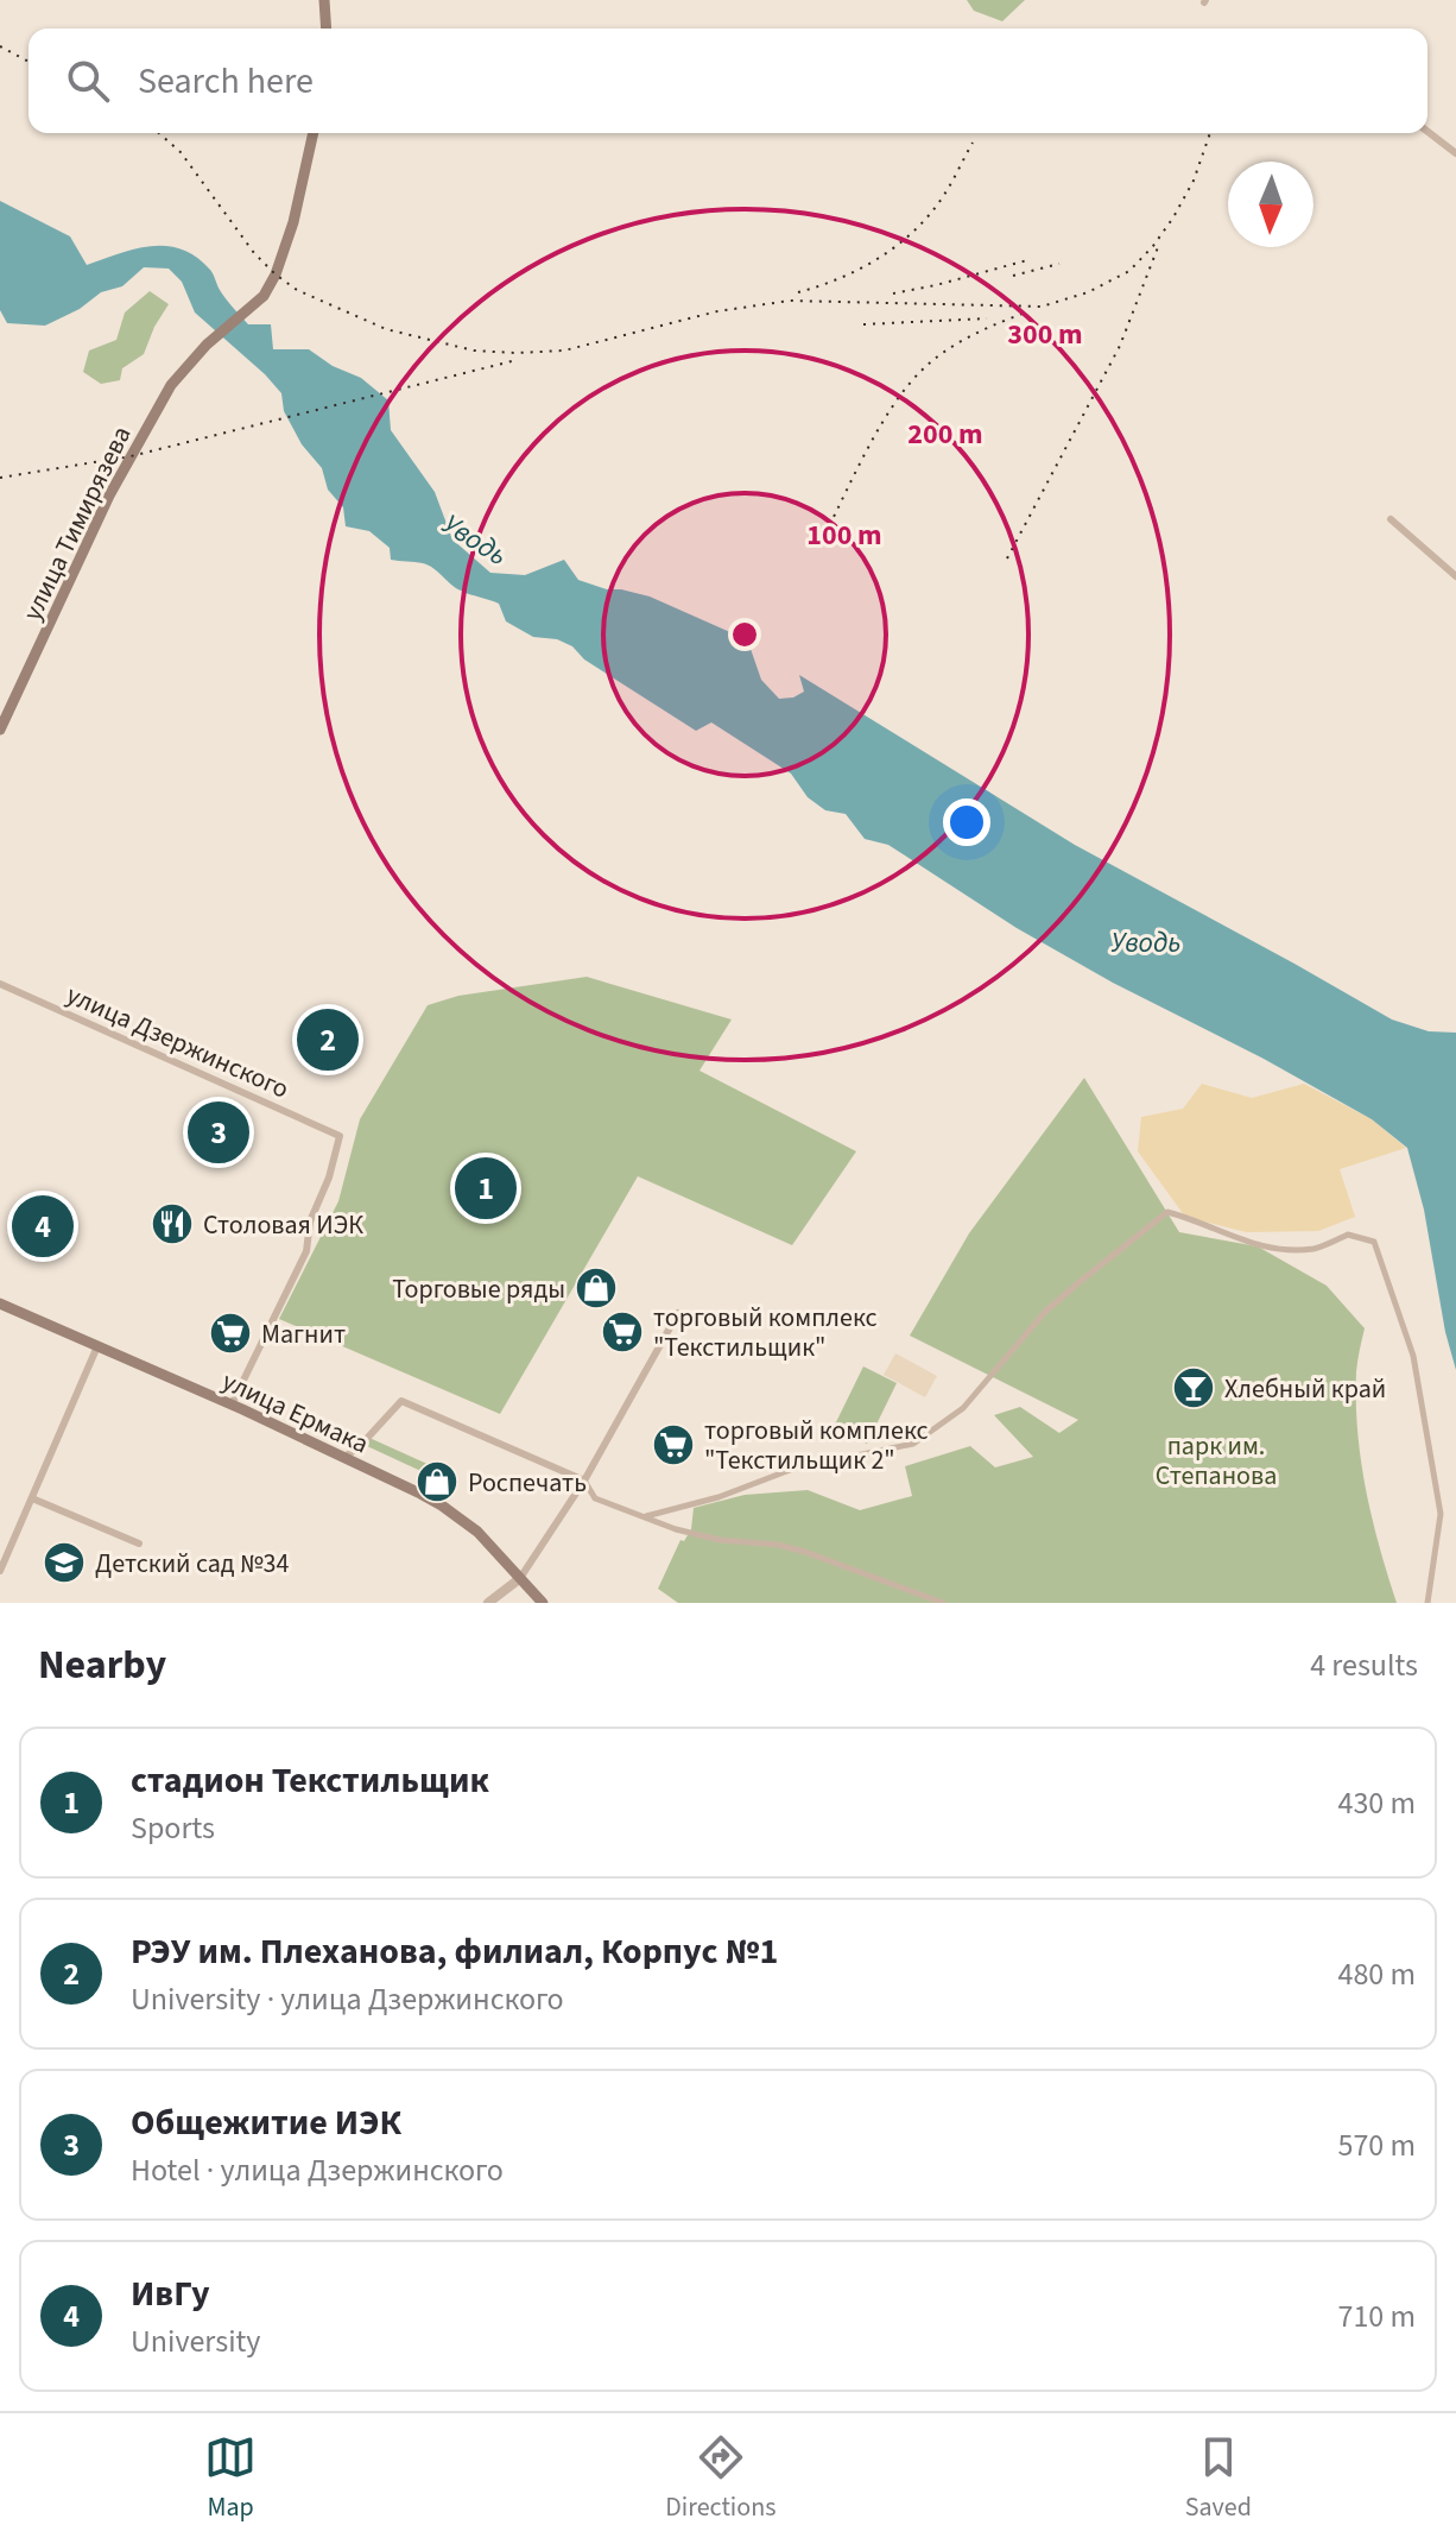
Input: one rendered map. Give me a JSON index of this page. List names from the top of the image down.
{
  "streets": {
    "main road": ["улица Тимирязева", "улица Ермака"],
    "street": ["улица Дзержинского"]
  },
  "crossings": [
    ["улица Дзержинского", "улица Ермака"]
  ],
  "water": ["Уводь"],
  "parks": ["парк им. Степанова"],
  "places": {
    "restaurant": ["Столовая ИЭК"],
    "shop": ["Торговые ряды", "Роспечать"],
    "supermarket": ["торговый комплекс \"Текстильщик\"", "Магнит", "торговый комплекс \"Текстильщик 2\""],
    "bar": ["Хлебный край"],
    "school or university": ["Детский сад №34"]
  },
  "north": "bottom",
  "page": {
    "search": "Search here",
    "pins": [
      "2",
      "3",
      "1",
      "4"
    ],
    "heading": ["Nearby", "4 results"],
    "list": [
      {
        "mark": "1",
        "name": "стадион Текстильщик",
        "note": "Sports",
        "value": "430 m"
      },
      {
        "mark": "2",
        "name": "РЭУ им. Плеханова, филиал, Корпус №1",
        "note": "University · улица Дзержинского",
        "value": "480 m"
      },
      {
        "mark": "3",
        "name": "Общежитие ИЭК",
        "note": "Hotel · улица Дзержинского",
        "value": "570 m"
      },
      {
        "mark": "4",
        "name": "ИвГу",
        "note": "University",
        "value": "710 m"
      }
    ],
    "nav": ["Map", "Directions", "Saved"]
  },
  "rings": ["300 m", "200 m", "100 m"]
}
